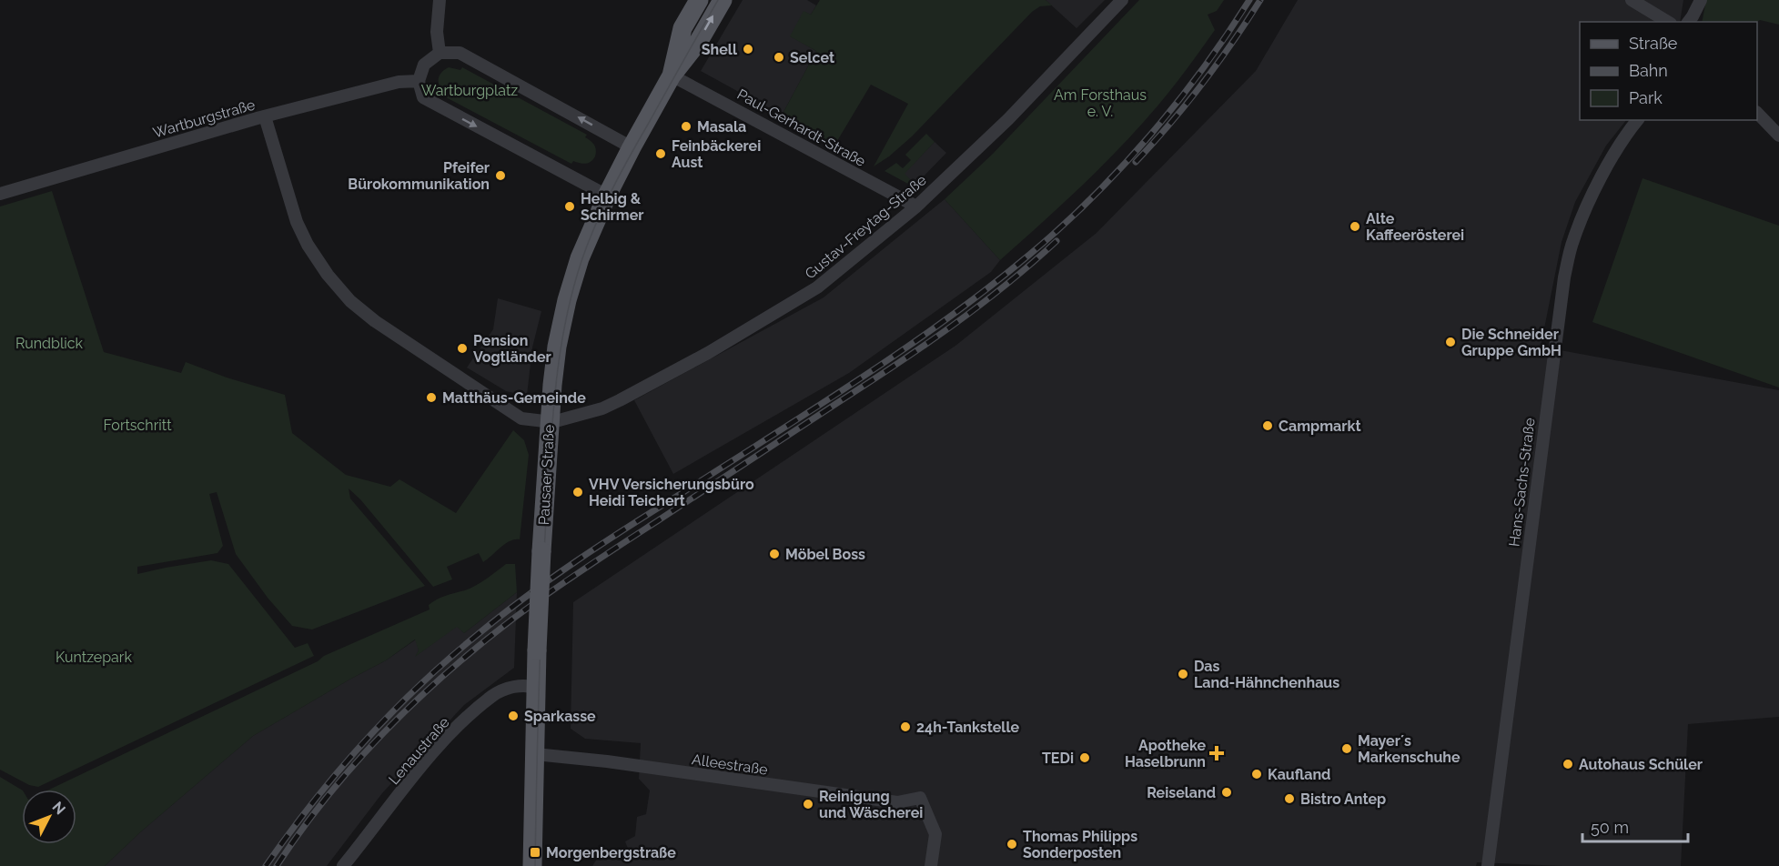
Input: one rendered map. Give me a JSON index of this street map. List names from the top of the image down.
{
  "streets": {
    "main road": ["Pausaer Straße"],
    "street": [
      "Wartburgstraße",
      "Paul-Gerhardt-Straße",
      "Gustav-Freytag-Straße",
      "Hans-Sachs-Straße",
      "Lenaustraße",
      "Alleestraße"
    ]
  },
  "crossings": [
    ["Paul-Gerhardt-Straße", "Gustav-Freytag-Straße"],
    ["Paul-Gerhardt-Straße", "Pausaer Straße"],
    ["Gustav-Freytag-Straße", "Pausaer Straße"],
    ["Pausaer Straße", "Lenaustraße"],
    ["Pausaer Straße", "Alleestraße"]
  ],
  "parks": [
    "Wartburgplatz",
    "Am Forsthaus e. V.",
    "Rundblick",
    "Fortschritt",
    "Kuntzepark"
  ],
  "places": {
    "other": [
      "Shell",
      "Selcet",
      "Masala",
      "Feinbäckerei Aust",
      "Pfeifer Bürokommunikation",
      "Helbig & Schirmer",
      "Alte Kaffeerösterei",
      "Die Schneider Gruppe GmbH",
      "Pension Vogtländer",
      "Matthäus-Gemeinde",
      "Campmarkt",
      "VHV Versicherungsbüro Heidi Teichert",
      "Möbel Boss",
      "Das Land-Hähnchenhaus",
      "Sparkasse",
      "24h-Tankstelle",
      "Mayer´s Markenschuhe",
      "TEDi",
      "Autohaus Schüler",
      "Kaufland",
      "Reiseland",
      "Bistro Antep",
      "Reinigung und Wäscherei",
      "Thomas Philipps Sonderposten"
    ],
    "health": ["Apotheke Haselbrunn"],
    "transit": ["Morgenbergstraße"]
  },
  "legend": ["Straße", "Bahn", "Park"],
  "scale_bar": "50 m",
  "north": "top right"
}
